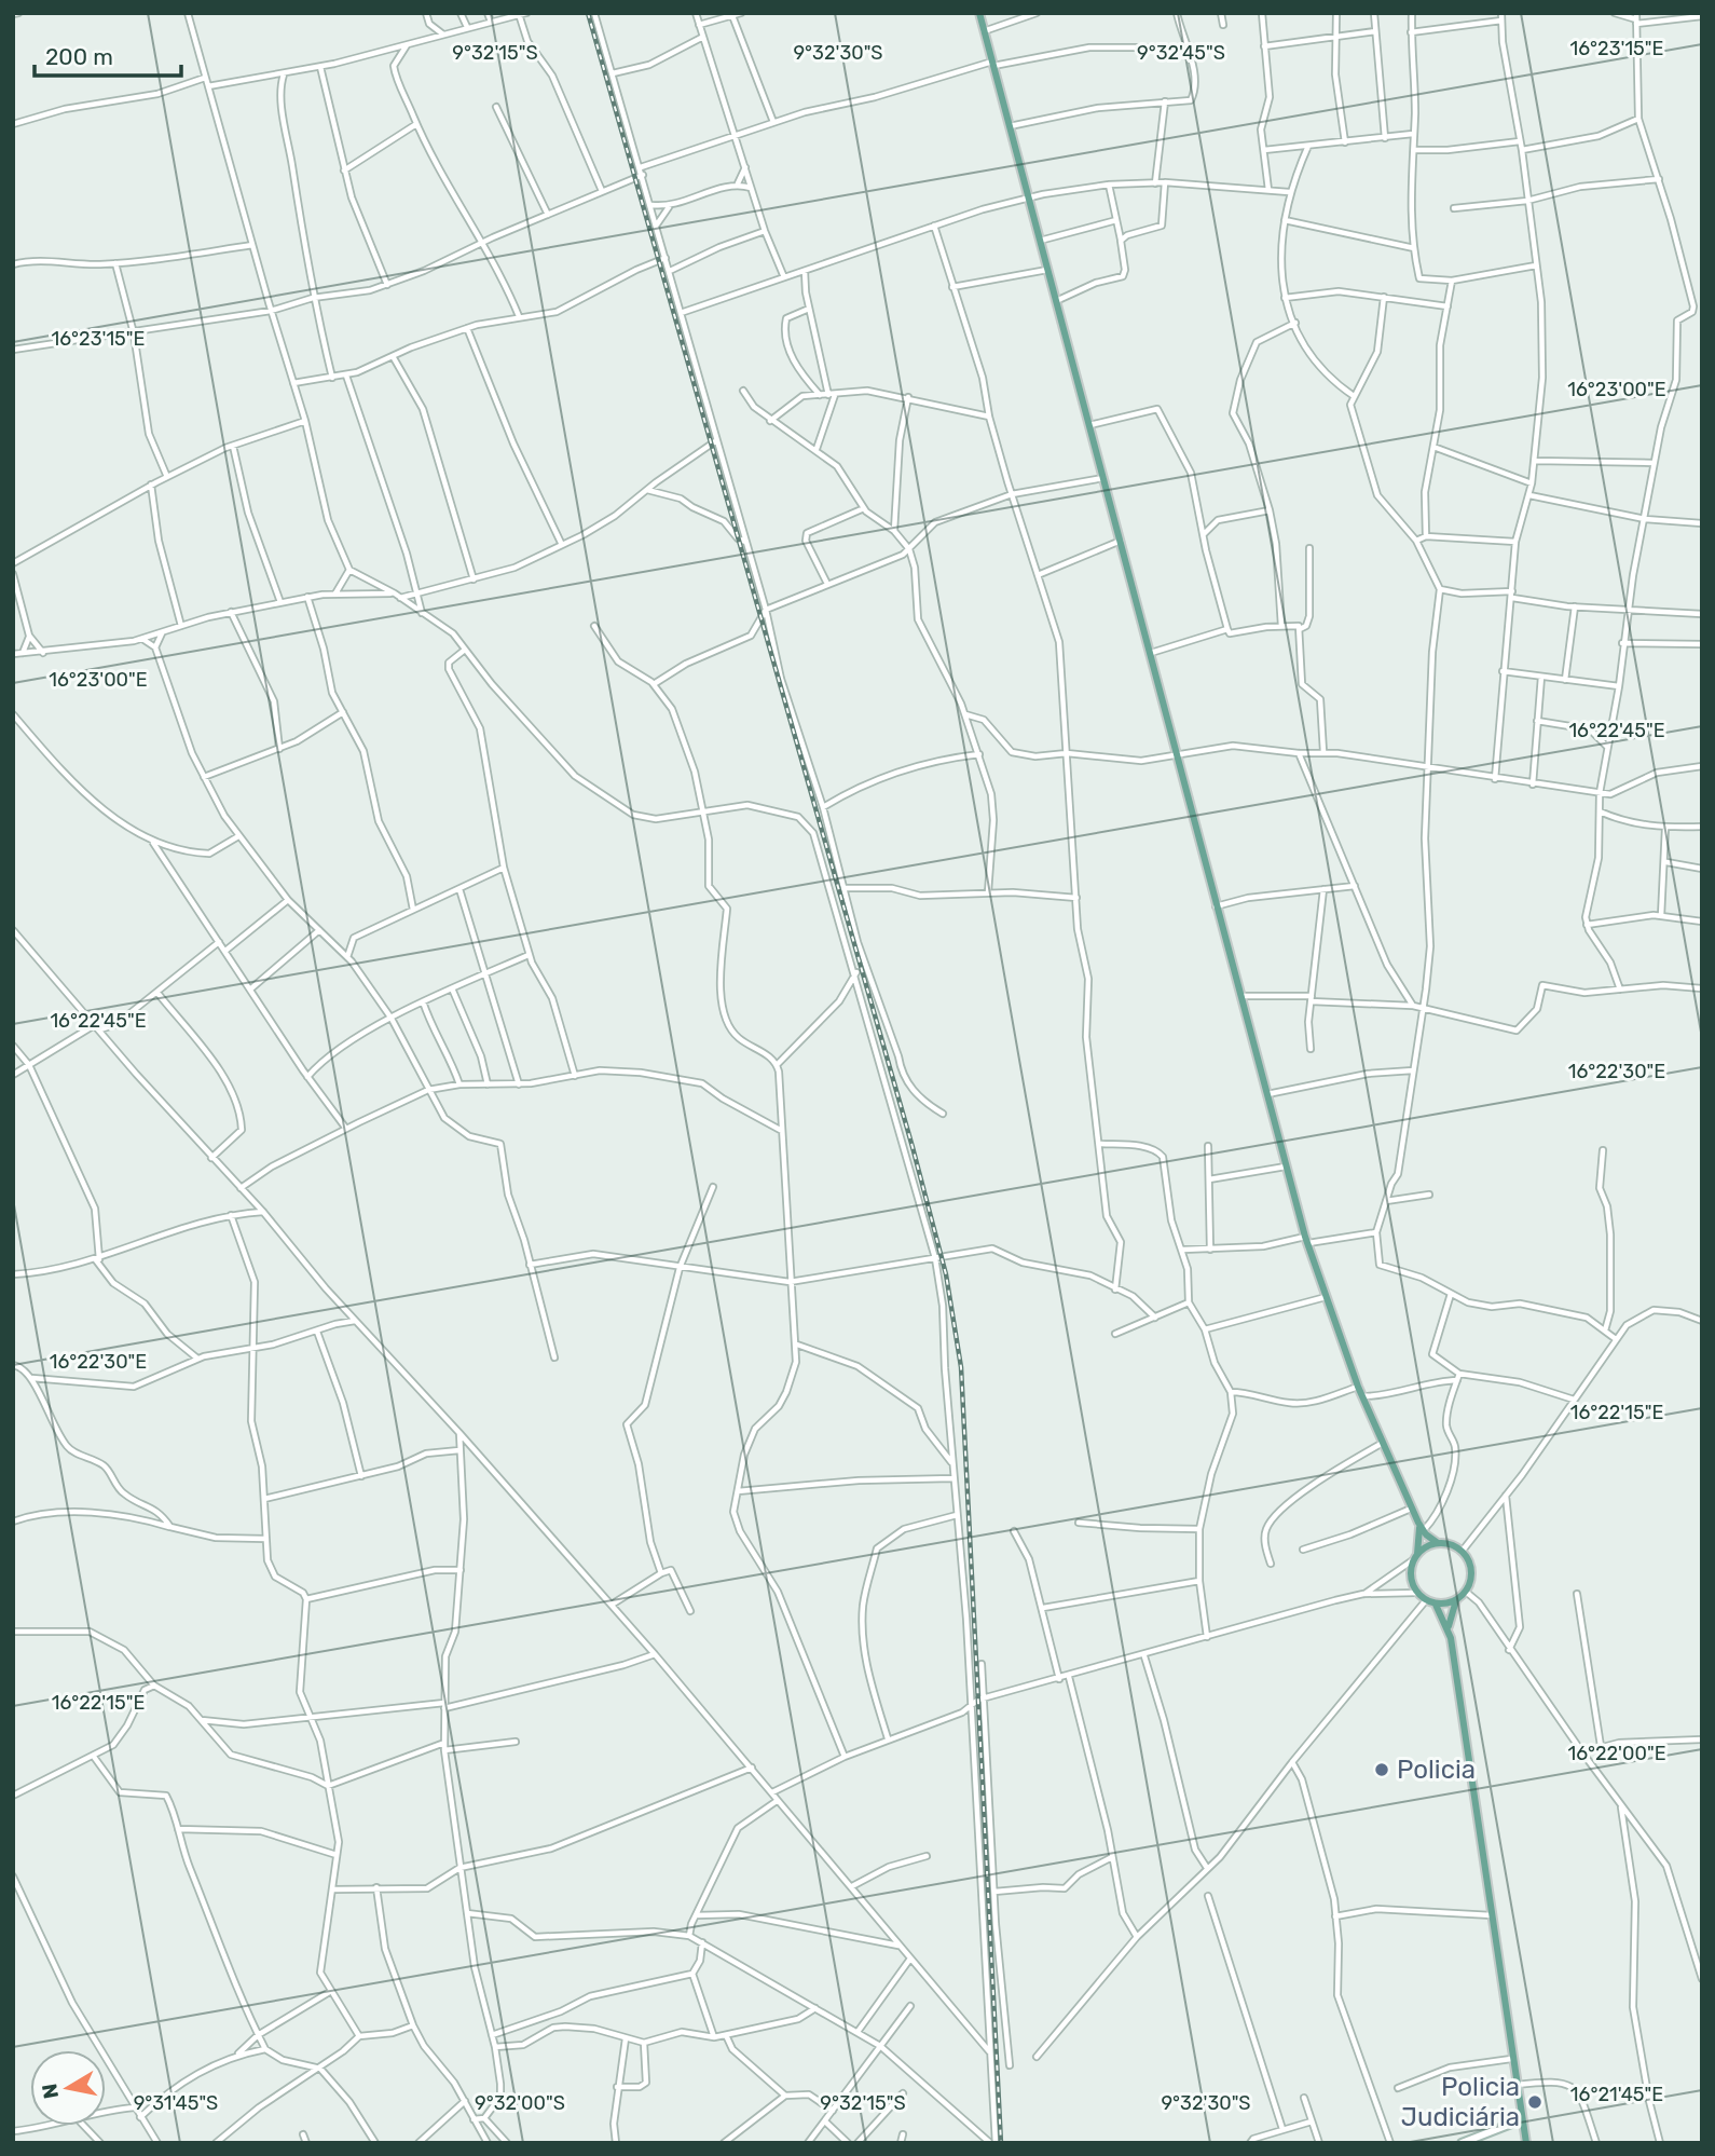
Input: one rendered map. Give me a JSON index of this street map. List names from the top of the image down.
{
  "places": ["Policia", "Policia Judiciária"],
  "scale_bar": "200 m",
  "north": "left",
  "coordinates": [
    "16°23'15\"E",
    "9°32'15\"S",
    "9°32'30\"S",
    "9°32'45\"S",
    "16°23'00\"E",
    "16°22'45\"E",
    "16°22'30\"E",
    "16°22'15\"E",
    "16°22'00\"E",
    "16°21'45\"E",
    "9°31'45\"S",
    "9°32'00\"S"
  ]
}
